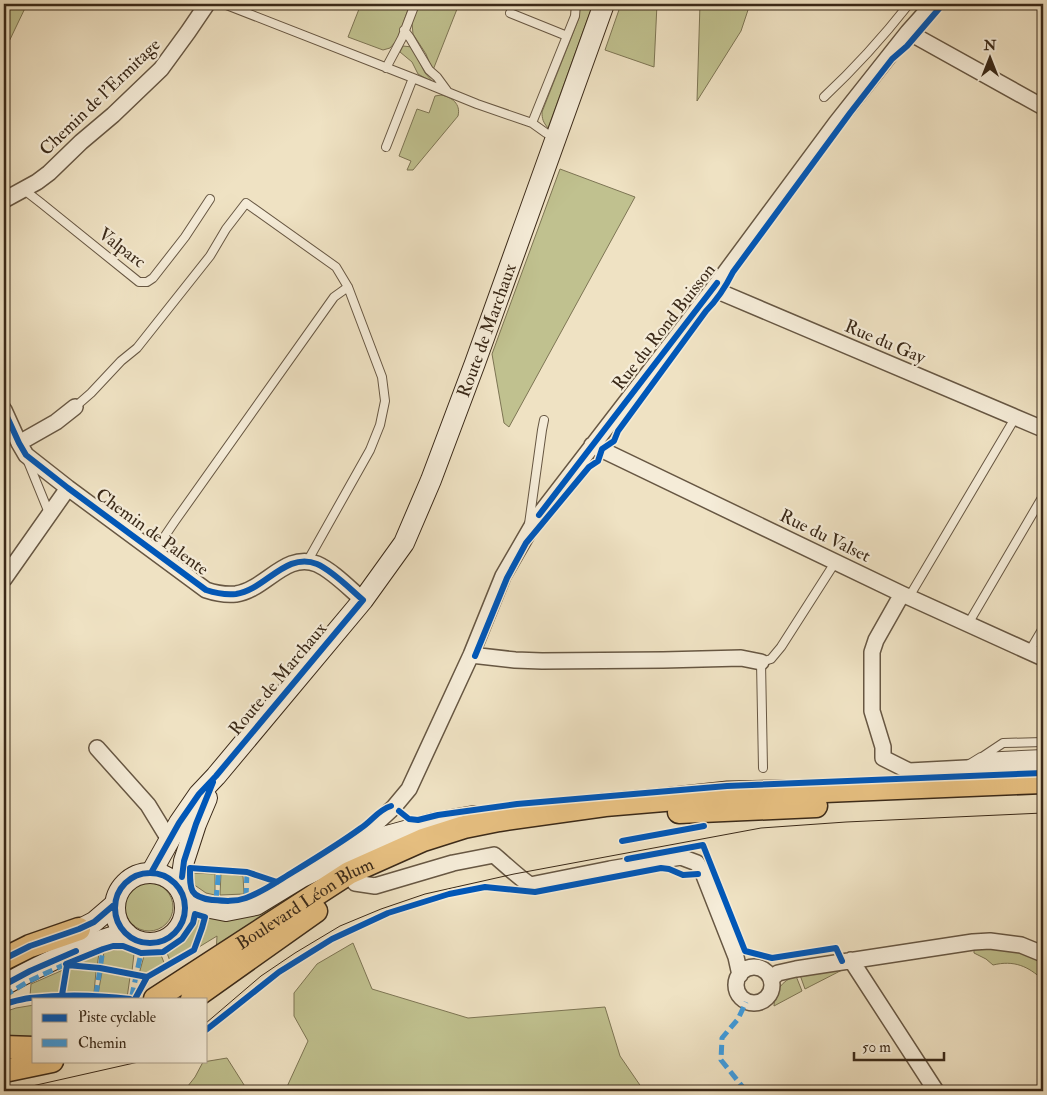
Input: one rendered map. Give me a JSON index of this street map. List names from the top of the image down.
{
  "streets": {
    "main road": ["Route de Marchaux", "Boulevard Léon Blum"],
    "street": [
      "Chemin de l'Ermitage",
      "Rue du Rond Buisson",
      "Rue du Gay",
      "Chemin de Palente",
      "Rue du Valset"
    ],
    "lane": ["Valparc"]
  },
  "crossings": [
    ["Chemin de l'Ermitage", "Valparc"],
    ["Rue du Rond Buisson", "Rue du Gay"],
    ["Rue du Rond Buisson", "Rue du Valset"]
  ],
  "legend": ["Piste cyclable", "Chemin"],
  "scale_bar": "50 m",
  "north": "top"
}
